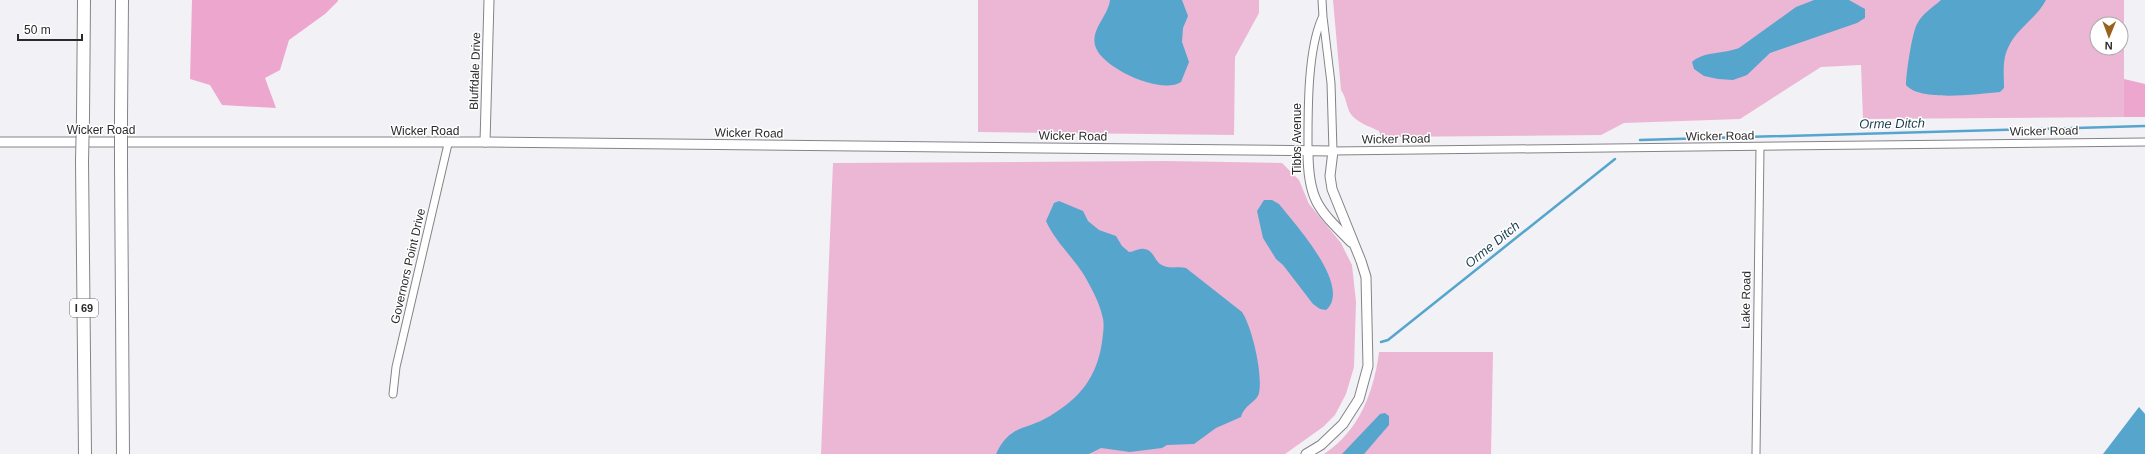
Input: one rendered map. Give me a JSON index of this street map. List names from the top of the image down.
{
  "streets": {
    "highway": ["I 69"],
    "street": [
      "Bluffdale Drive",
      "Wicker Road",
      "Tibbs Avenue",
      "Governors Point Drive",
      "Lake Road"
    ]
  },
  "crossings": [
    ["Bluffdale Drive", "Wicker Road"],
    ["Wicker Road", "Tibbs Avenue"],
    ["Wicker Road", "Governors Point Drive"],
    ["Wicker Road", "Lake Road"]
  ],
  "water": ["Orme Ditch"],
  "scale_bar": "50 m",
  "north": "bottom"
}
